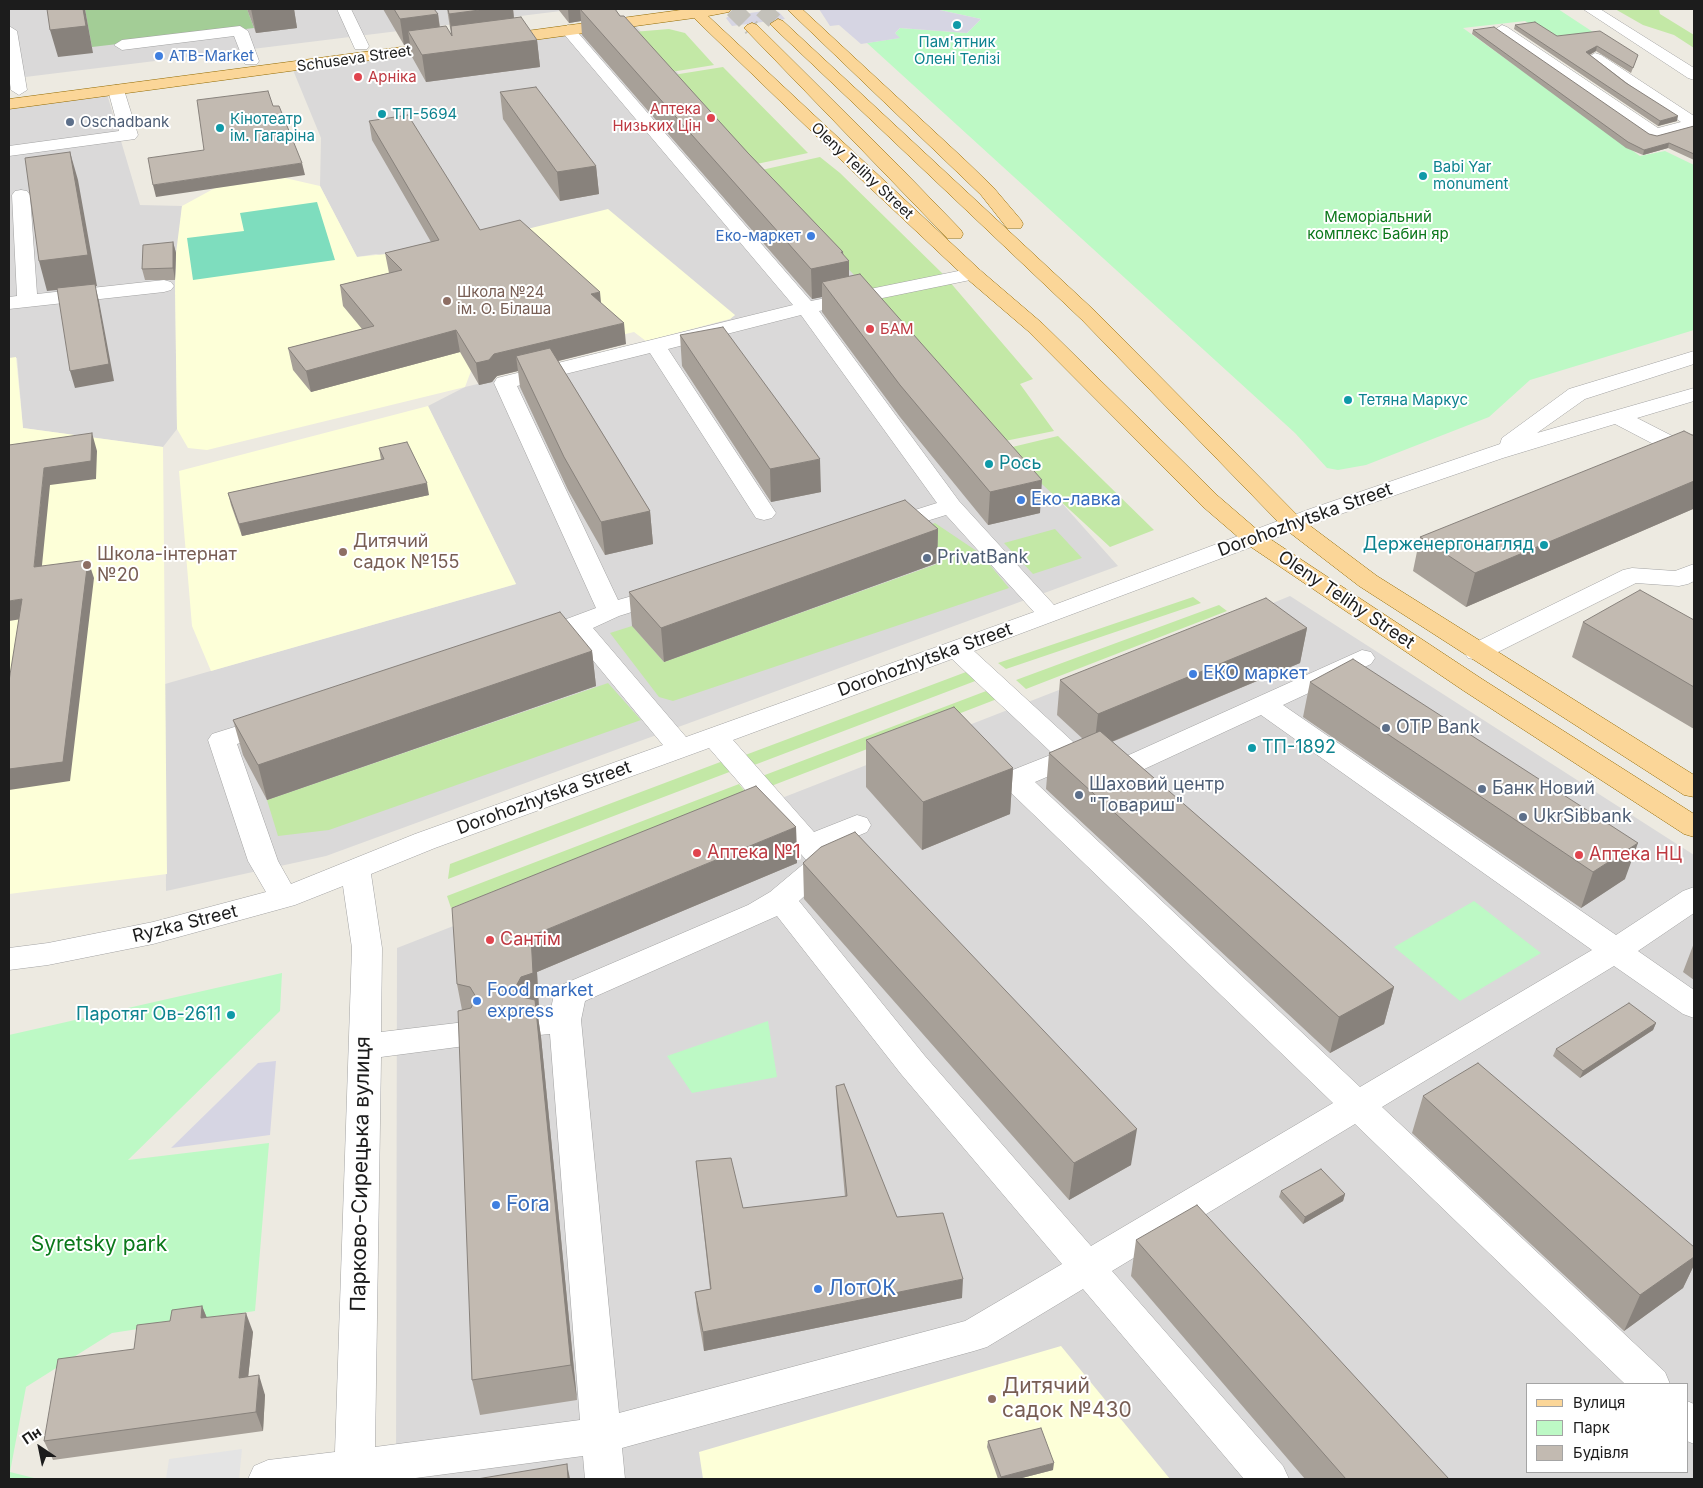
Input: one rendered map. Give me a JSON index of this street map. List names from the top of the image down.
{
  "streets": {
    "main road": ["Schuseva Street", "Oleny Telihy Street"],
    "street": ["Dorohozhytska Street", "Ryzka Street", "Парково-Сирецька вулиця"]
  },
  "crossings": [
    ["Oleny Telihy Street", "Dorohozhytska Street"],
    ["Dorohozhytska Street", "Ryzka Street"],
    ["Dorohozhytska Street", "Парково-Сирецька вулиця"],
    ["Ryzka Street", "Парково-Сирецька вулиця"]
  ],
  "parks": ["Меморіальний комплекс Бабин яр", "Syretsky park"],
  "places": [
    "Пам'ятник Олені Телізі",
    "ATB-Market",
    "Арніка",
    "ТП-5694",
    "Аптека Низьких Цін",
    "Oschadbank",
    "Кінотеатр ім. Гагаріна",
    "Babi Yar monument",
    "Еко-маркет",
    "Школа №24 ім. О. Білаша",
    "БАМ",
    "Тетяна Маркус",
    "Рось",
    "Еко-лавка",
    "Держенергонагляд",
    "Дитячий садок №155",
    "PrivatBank",
    "Школа-інтернат №20",
    "ЕКО маркет",
    "OTP Bank",
    "ТП-1892",
    "Банк Новий",
    "Шаховий центр \"Товариш\"",
    "UkrSibbank",
    "Аптека №1",
    "Аптека НЦ",
    "Сантім",
    "Food market express",
    "Паротяг Ов-2611",
    "Fora",
    "ЛотОК",
    "Дитячий садок №430"
  ],
  "legend": ["Вулиця", "Парк", "Будівля"],
  "north": "top left"
}
